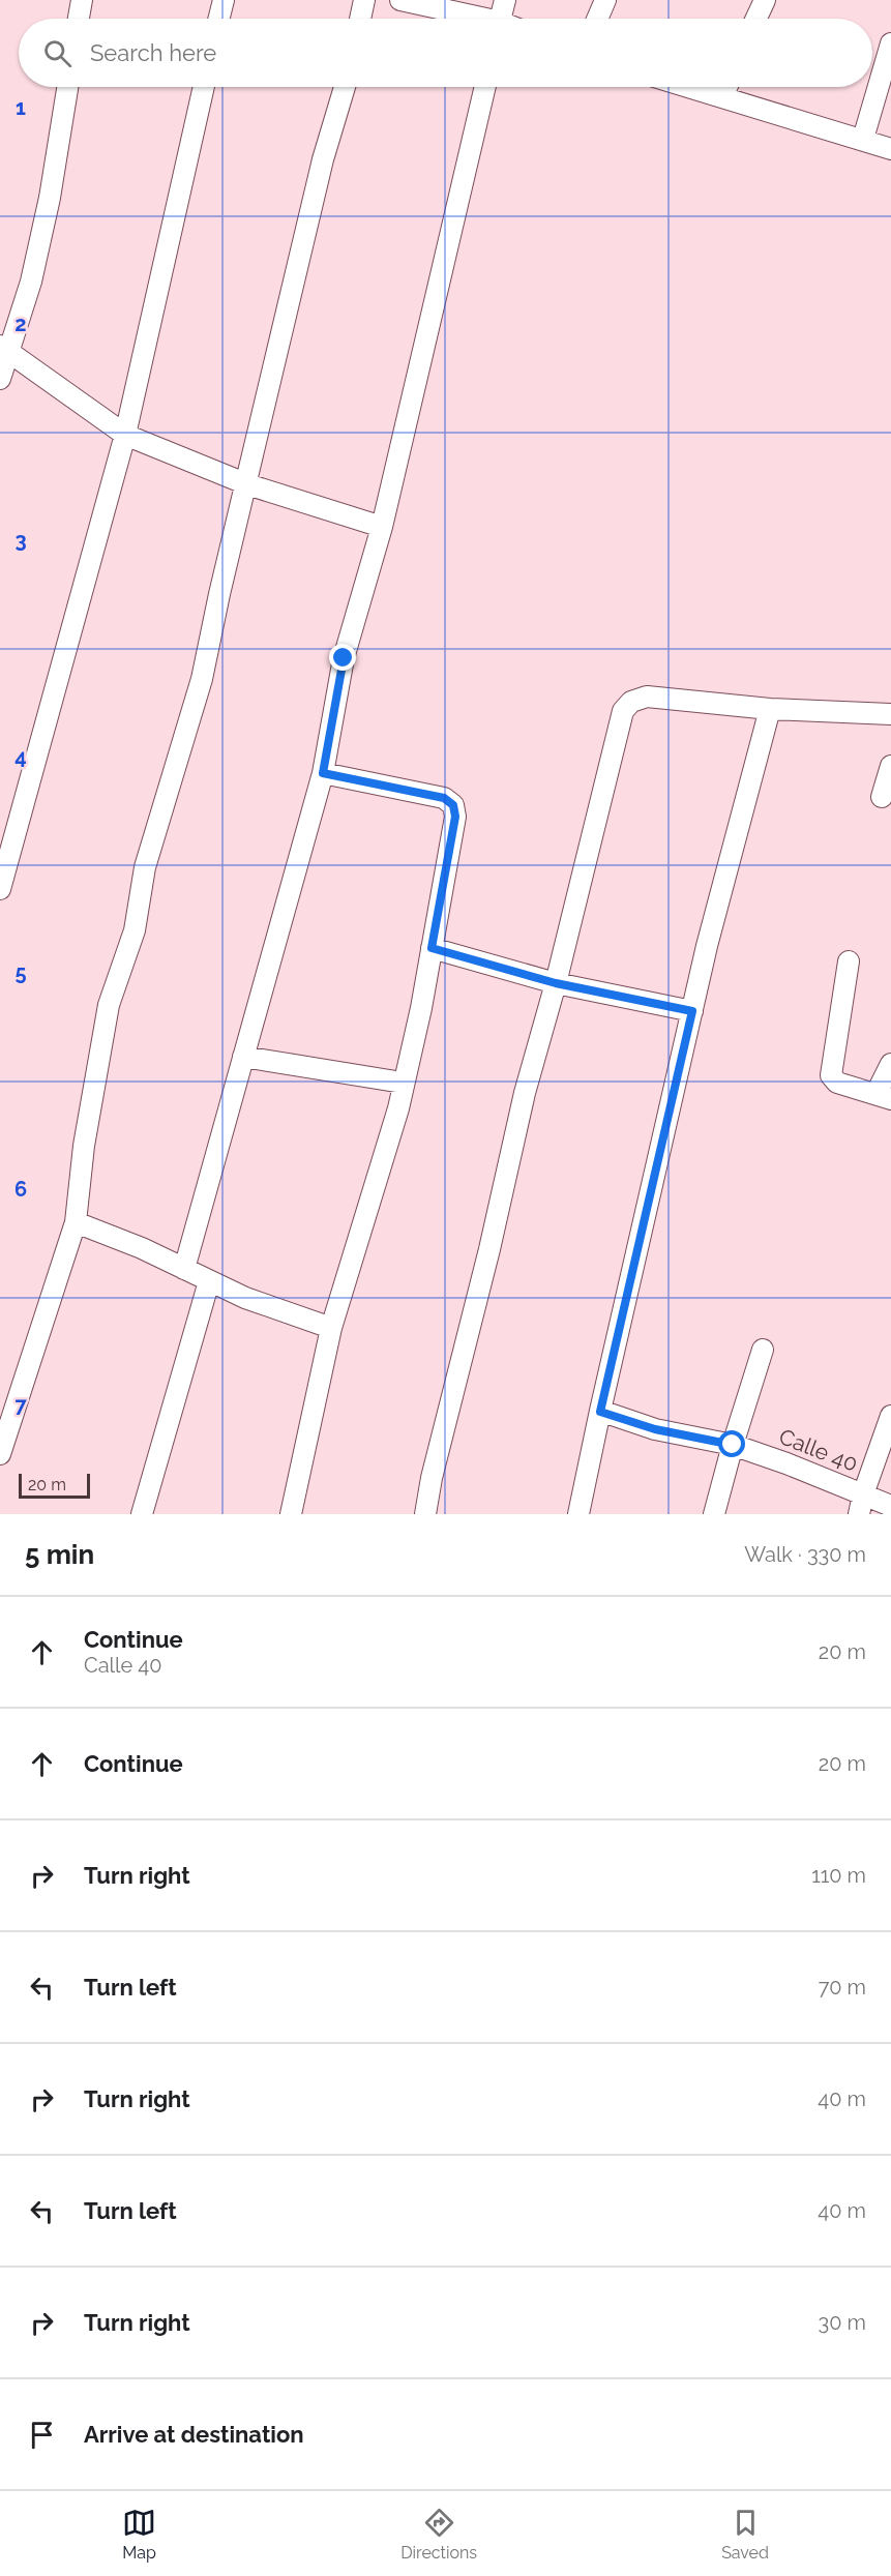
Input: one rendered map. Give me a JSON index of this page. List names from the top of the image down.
{
  "streets": {
    "street": ["Calle 40"]
  },
  "scale_bar": "20 m",
  "page": {
    "search": "Search here",
    "scale": "20 m",
    "heading": ["5 min", "Walk · 330 m"],
    "list": [
      ["Continue", "Calle 40", "20 m"],
      ["Continue", "20 m"],
      ["Turn right", "110 m"],
      ["Turn left", "70 m"],
      ["Turn right", "40 m"],
      ["Turn left", "40 m"],
      ["Turn right", "30 m"],
      "Arrive at destination"
    ],
    "nav": ["Map", "Directions", "Saved"]
  },
  "grid": {
    "rows": [
      "1",
      "2",
      "3",
      "4",
      "5",
      "6",
      "7"
    ]
  }
}
